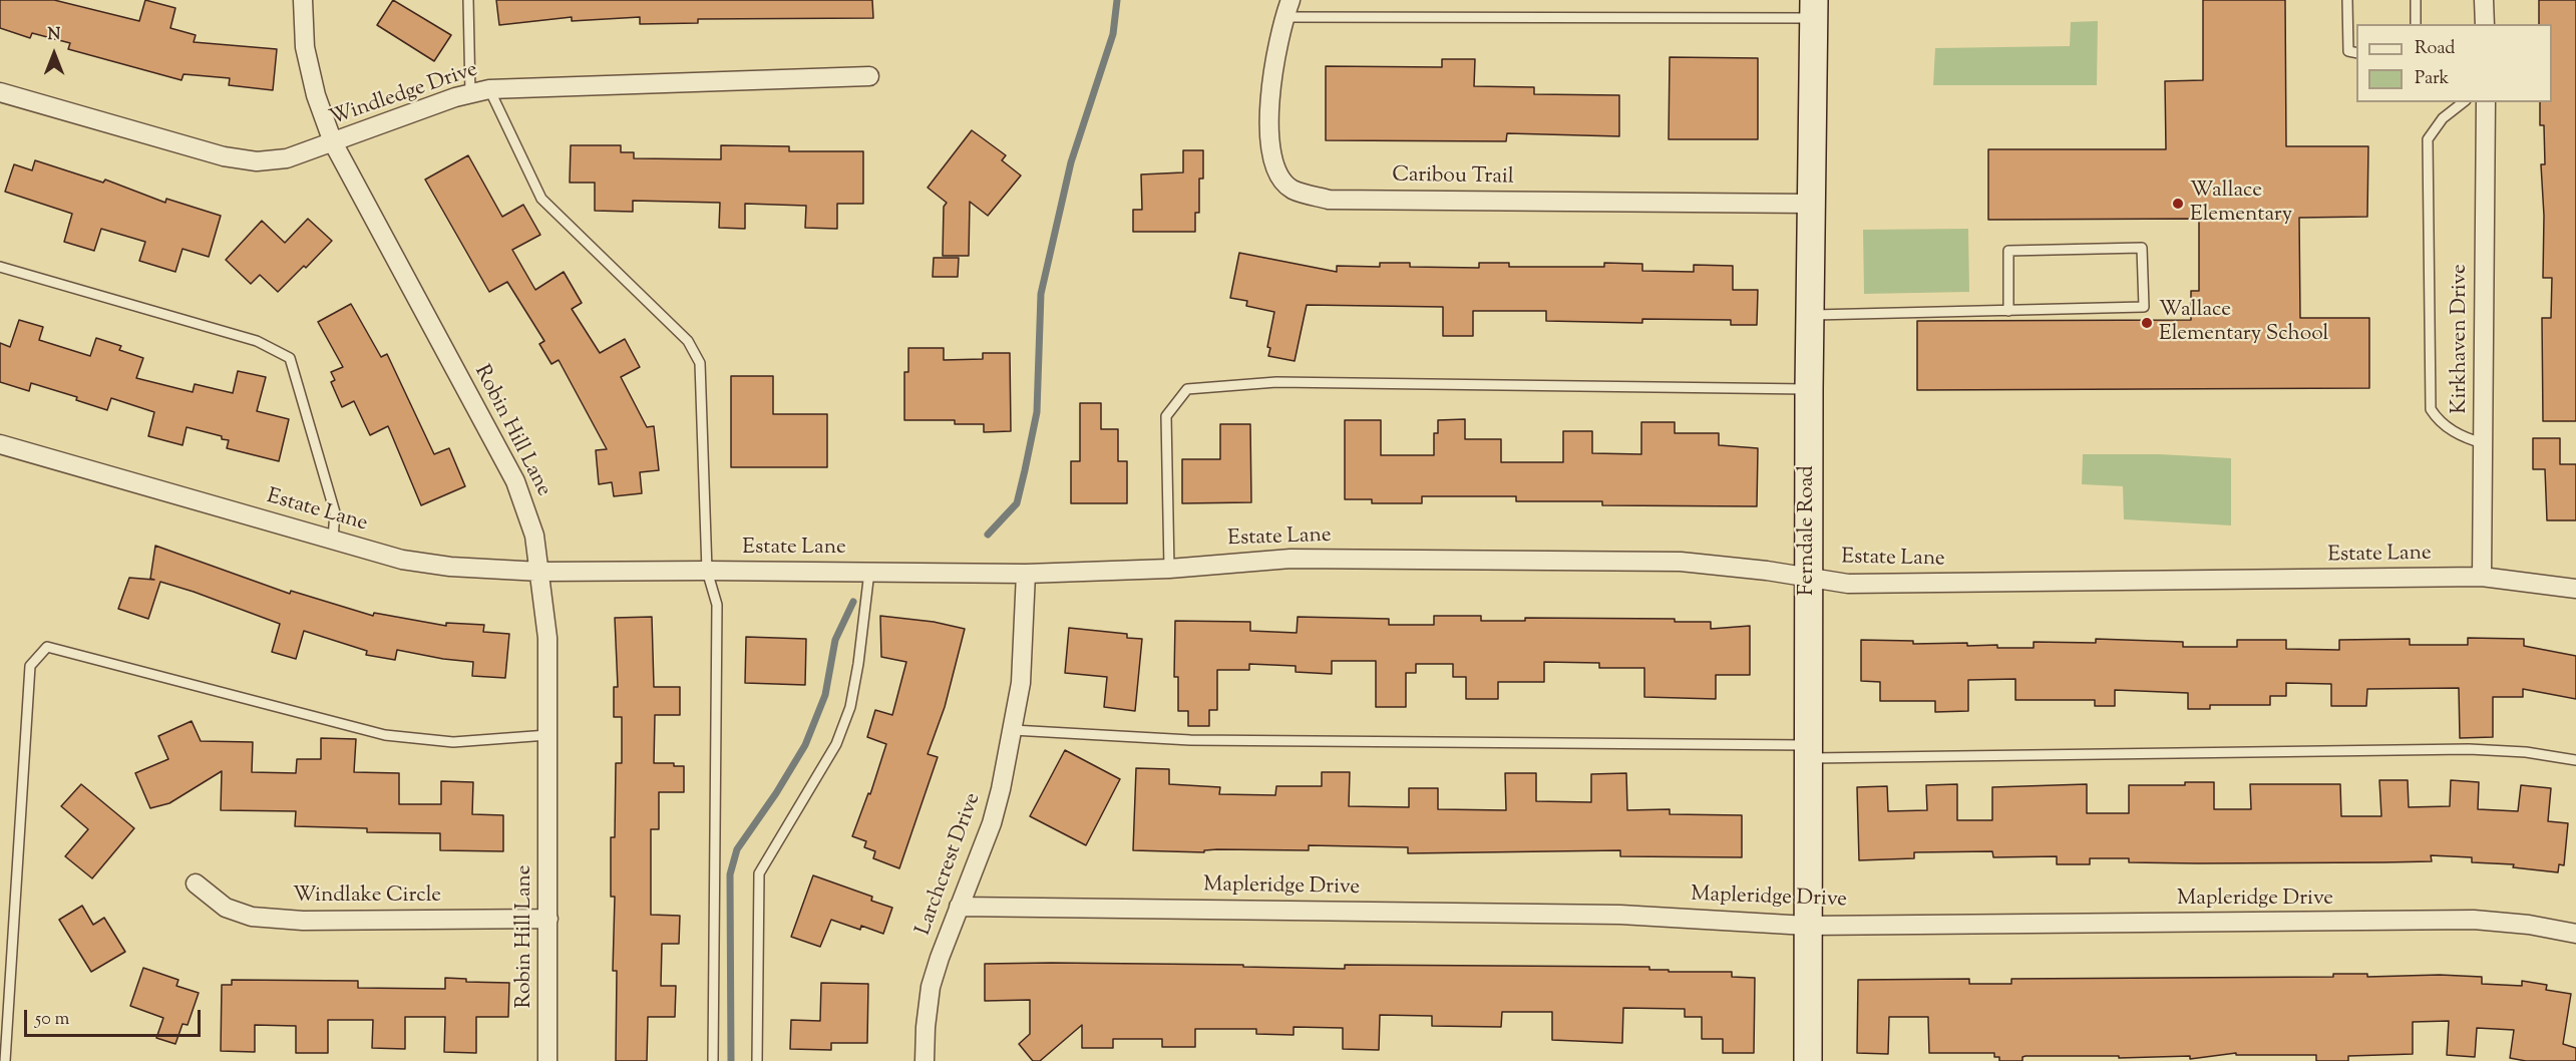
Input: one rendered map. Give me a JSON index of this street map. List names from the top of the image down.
{
  "streets": {
    "street": [
      "Windledge Drive",
      "Caribou Trail",
      "Kirkhaven Drive",
      "Robin Hill Lane",
      "Estate Lane",
      "Ferndale Road",
      "Larchcrest Drive",
      "Mapleridge Drive",
      "Windlake Circle"
    ]
  },
  "crossings": [
    ["Windledge Drive", "Robin Hill Lane"],
    ["Caribou Trail", "Ferndale Road"],
    ["Kirkhaven Drive", "Estate Lane"],
    ["Robin Hill Lane", "Estate Lane"],
    ["Robin Hill Lane", "Windlake Circle"],
    ["Estate Lane", "Ferndale Road"],
    ["Estate Lane", "Larchcrest Drive"],
    ["Ferndale Road", "Mapleridge Drive"],
    ["Larchcrest Drive", "Mapleridge Drive"]
  ],
  "places": ["Wallace Elementary", "Wallace Elementary School"],
  "legend": ["Road", "Park"],
  "scale_bar": "50 m",
  "north": "top"
}
